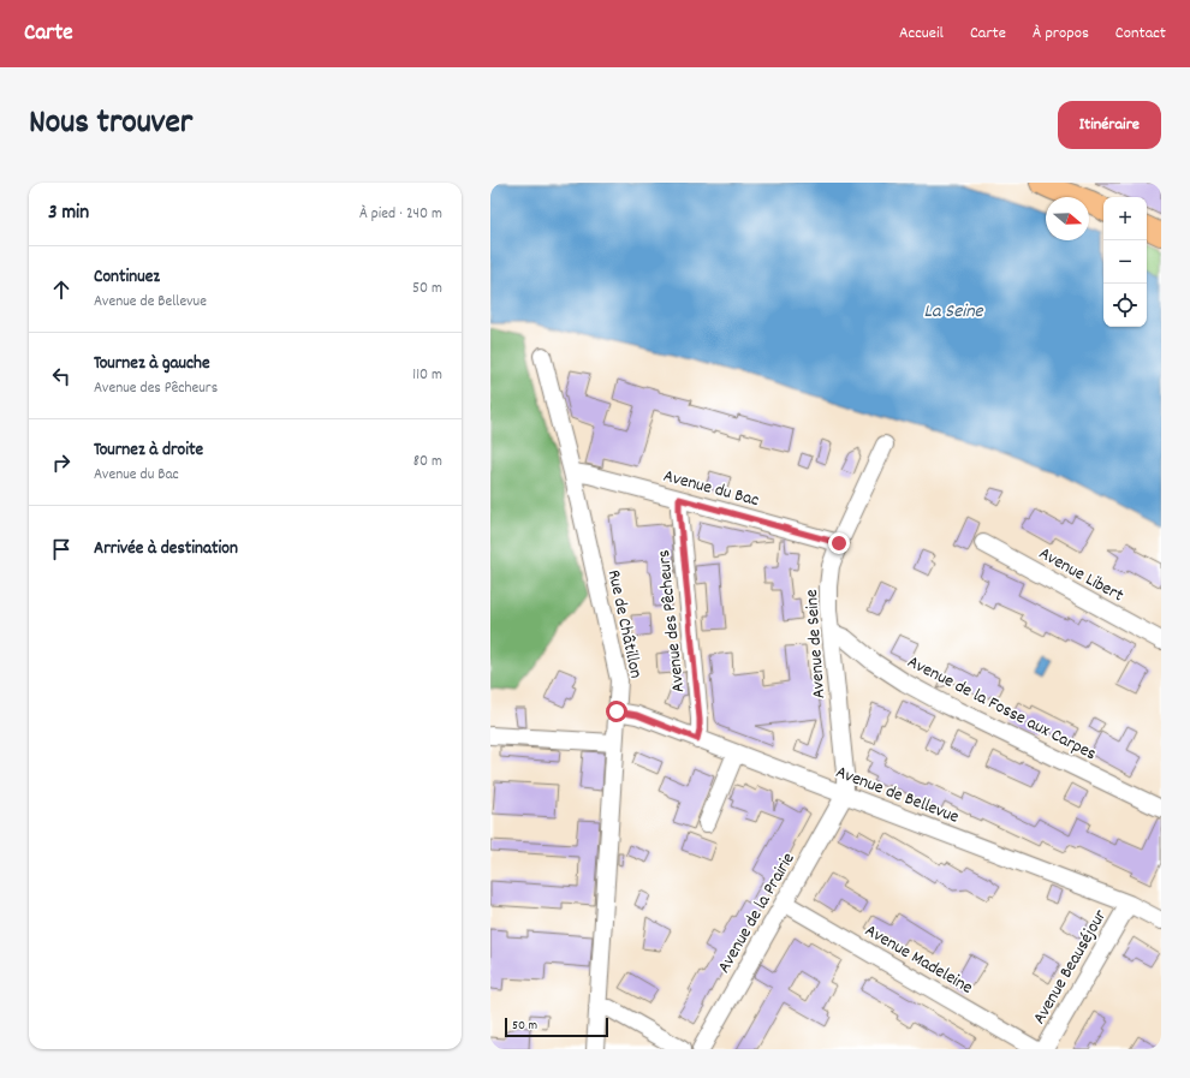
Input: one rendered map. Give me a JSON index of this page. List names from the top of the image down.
{
  "streets": {
    "street": [
      "Avenue du Bac",
      "Avenue Libert",
      "Avenue des Pêcheurs",
      "Rue de Châtillon",
      "Avenue de Seine",
      "Avenue de la Fosse aux Carpes",
      "Avenue de Bellevue",
      "Avenue de la Prairie",
      "Avenue Madeleine",
      "Avenue Beauséjour"
    ]
  },
  "crossings": [
    ["Avenue du Bac", "Avenue des Pêcheurs"],
    ["Avenue du Bac", "Rue de Châtillon"],
    ["Avenue du Bac", "Avenue de Seine"],
    ["Avenue des Pêcheurs", "Avenue de Bellevue"],
    ["Rue de Châtillon", "Avenue de Bellevue"],
    ["Avenue de Seine", "Avenue de la Fosse aux Carpes"],
    ["Avenue de Seine", "Avenue de Bellevue"],
    ["Avenue de Seine", "Avenue de la Prairie"],
    ["Avenue de Bellevue", "Avenue de la Prairie"],
    ["Avenue de Bellevue", "Avenue Beauséjour"],
    ["Avenue de la Prairie", "Avenue Madeleine"]
  ],
  "water": ["La Seine"],
  "scale_bar": "50 m",
  "north": "right",
  "page": {
    "header": "Carte",
    "nav": [
      "Accueil",
      "Carte",
      "À propos",
      "Contact"
    ],
    "title": "Nous trouver",
    "buttons": "Itinéraire",
    "heading": ["3 min", "À pied · 240 m"],
    "map_buttons": ["+", "−"],
    "list": [
      ["Continuez", "Avenue de Bellevue", "50 m"],
      ["Tournez à gauche", "Avenue des Pêcheurs", "110 m"],
      ["Tournez à droite", "Avenue du Bac", "80 m"],
      "Arrivée à destination"
    ],
    "scale": "50 m"
  }
}
